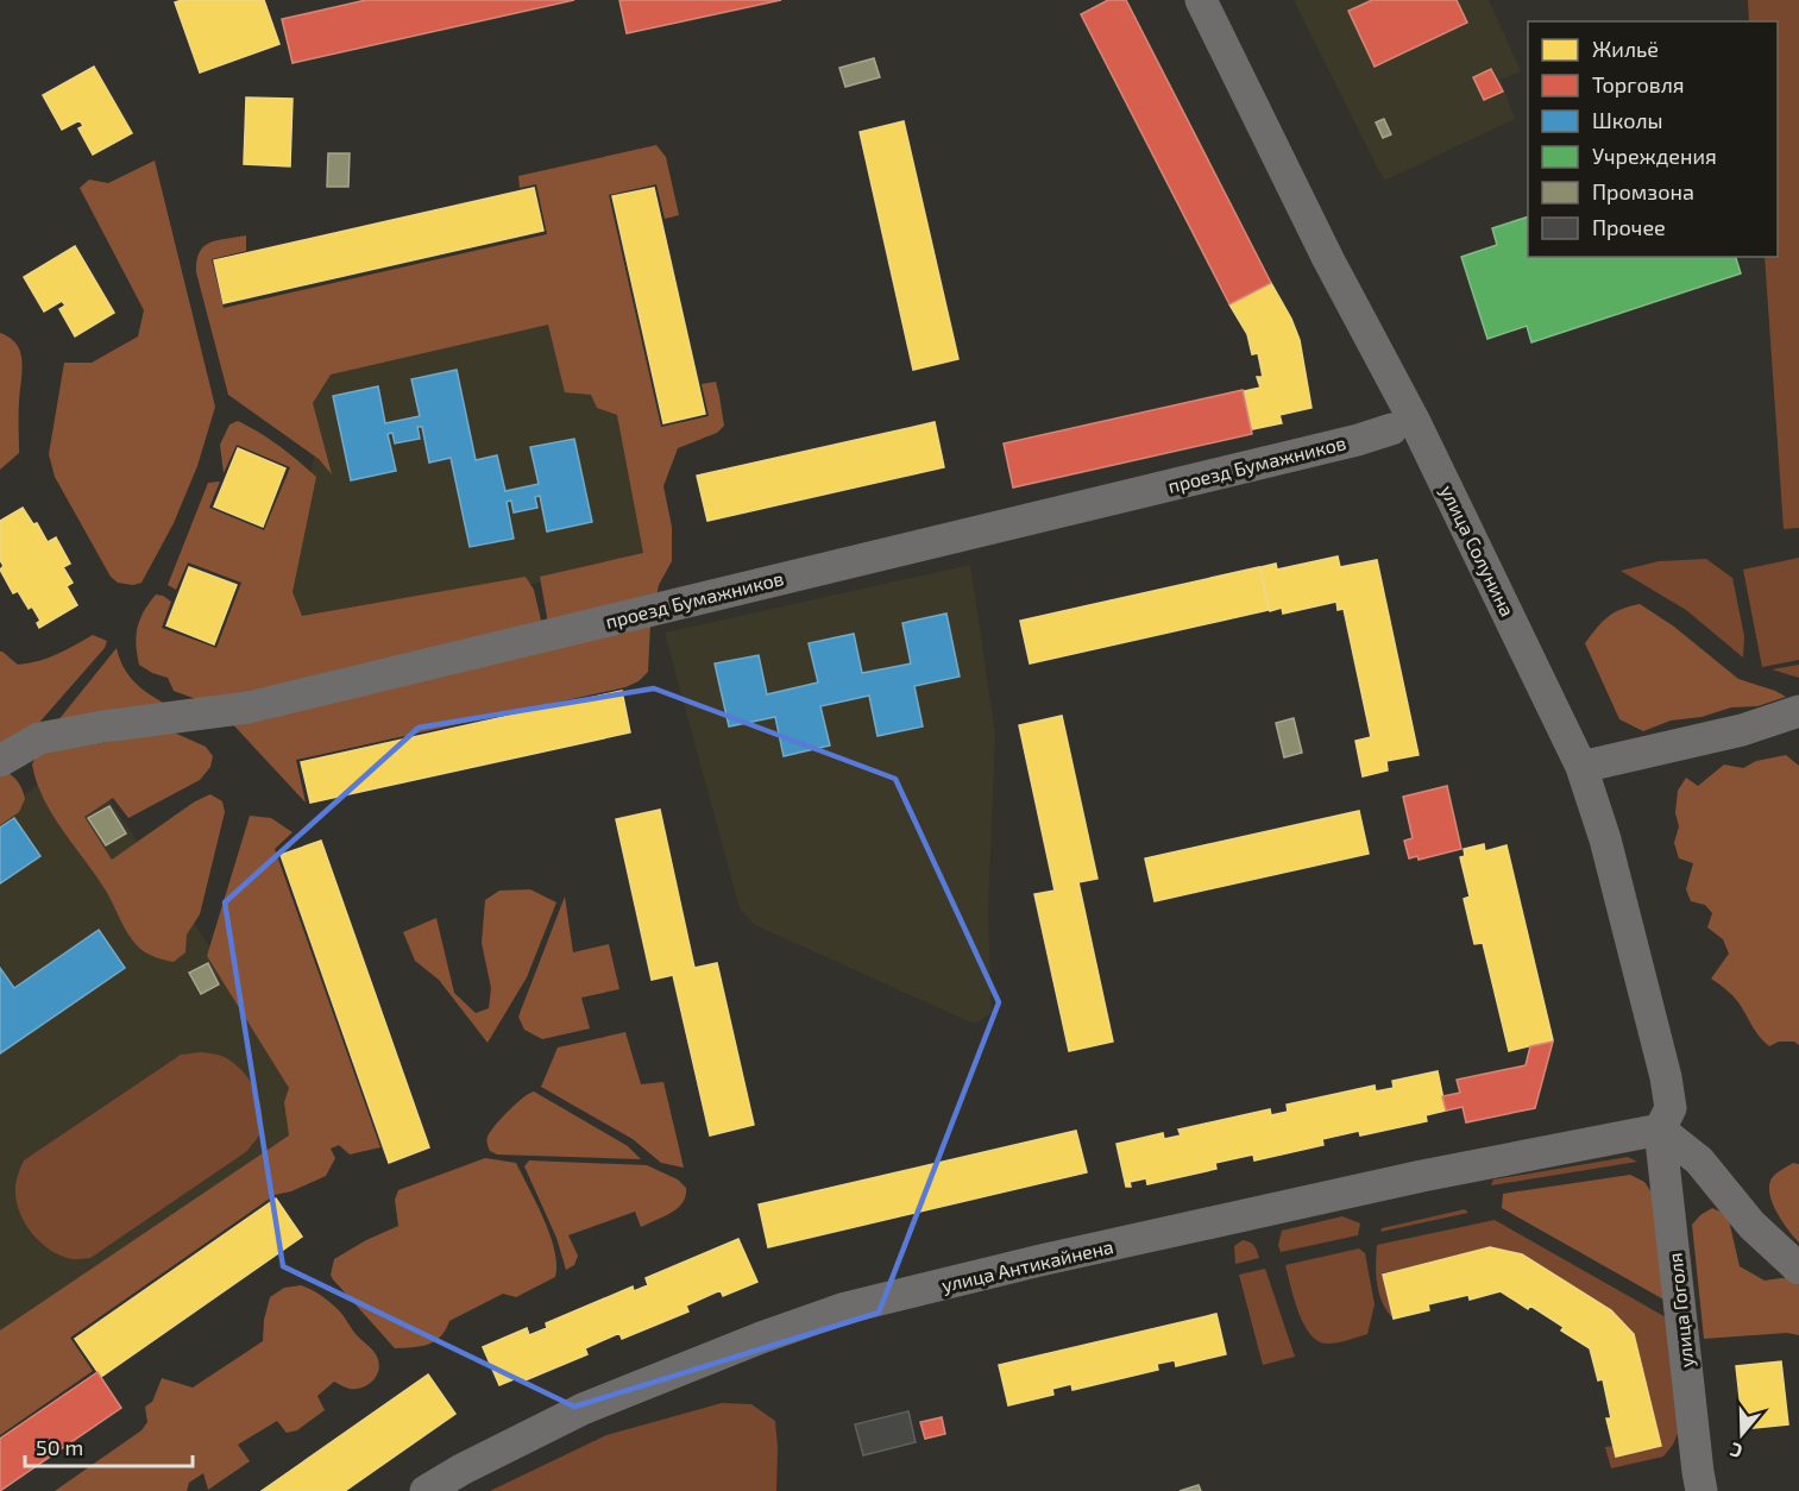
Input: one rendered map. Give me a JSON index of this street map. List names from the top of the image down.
{
  "streets": {
    "street": [
      "проезд Бумажников",
      "улица Солунина",
      "улица Антикайнена",
      "улица Гоголя"
    ]
  },
  "crossings": [
    ["улица Солунина", "улица Антикайнена"],
    ["улица Солунина", "улица Гоголя"],
    ["улица Антикайнена", "улица Гоголя"]
  ],
  "legend": [
    "Жильё",
    "Торговля",
    "Школы",
    "Учреждения",
    "Промзона",
    "Прочее"
  ],
  "scale_bar": "50 m",
  "north": "bottom"
}
